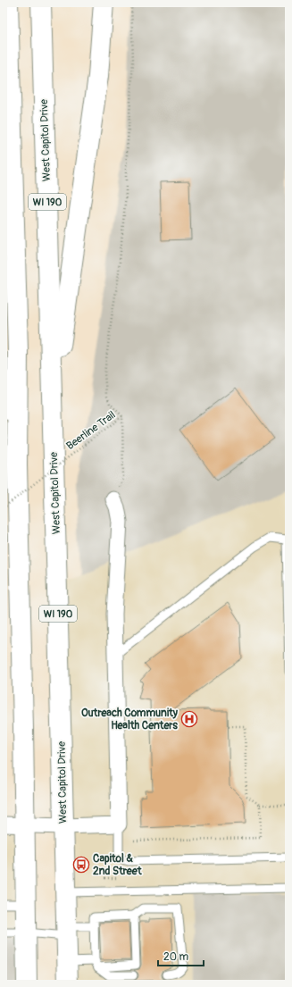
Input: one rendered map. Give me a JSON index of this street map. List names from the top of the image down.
{
  "streets": {
    "main road": ["West Capitol Drive", "WI 190"],
    "path": ["Beerline Trail"]
  },
  "places": {
    "hospital": ["Outreach Community Health Centers"],
    "bus stop": ["Capitol & 2nd Street"]
  },
  "scale_bar": "20 m"
}
